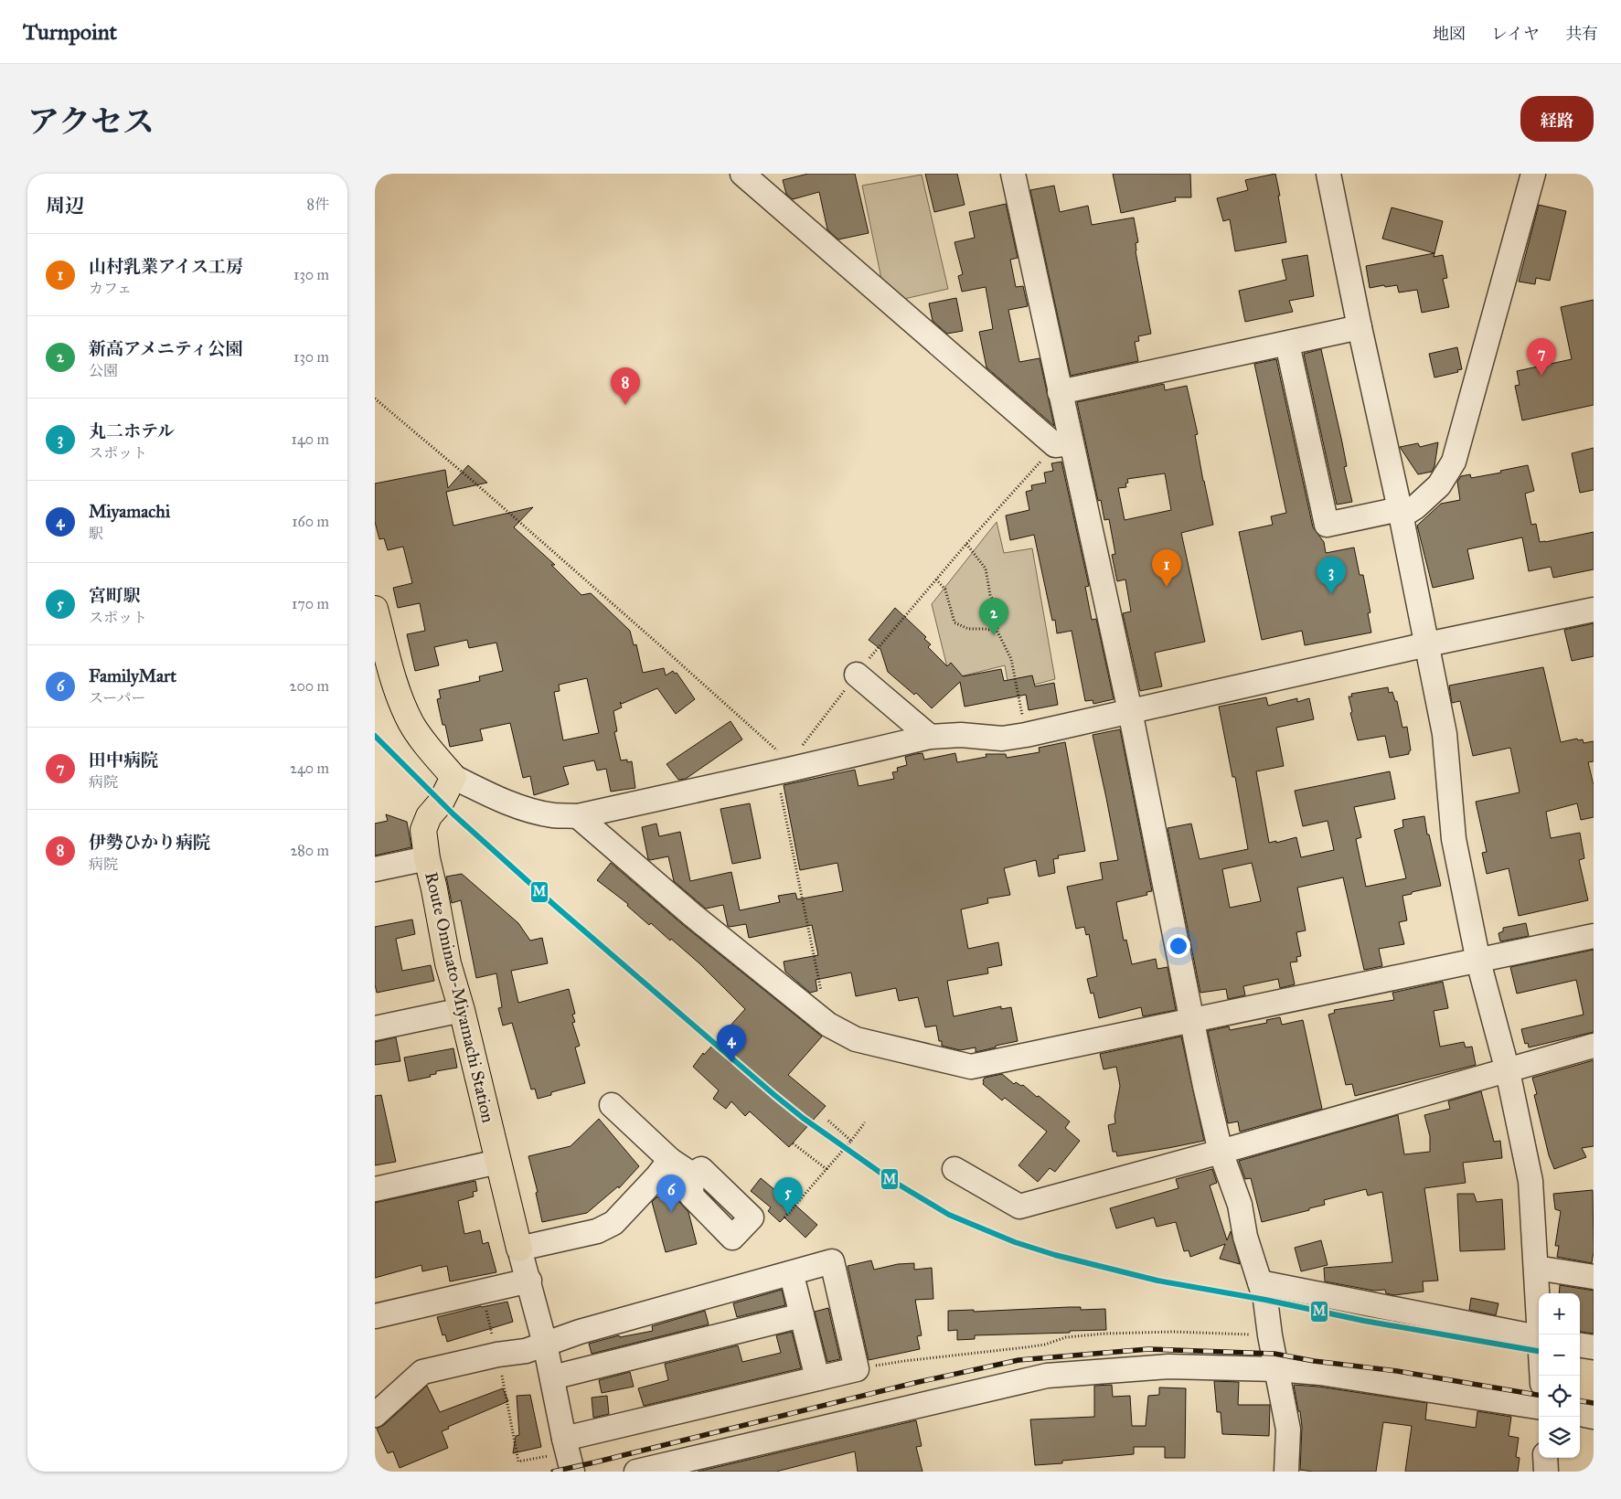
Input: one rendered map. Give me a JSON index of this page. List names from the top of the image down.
{
  "streets": {
    "main road": ["Route Ominato-Miyamachi Station"]
  },
  "lines": ["transit line M"],
  "page": {
    "header": "Turnpoint",
    "nav": ["地図", "レイヤ", "共有"],
    "title": "アクセス",
    "buttons": "経路",
    "heading": ["周辺", "8件"],
    "list": [
      {
        "mark": "1",
        "name": "山村乳業アイス工房",
        "note": "カフェ",
        "value": "130 m"
      },
      {
        "mark": "2",
        "name": "新高アメニティ公園",
        "note": "公園",
        "value": "130 m"
      },
      {
        "mark": "3",
        "name": "丸二ホテル",
        "note": "スポット",
        "value": "140 m"
      },
      {
        "mark": "4",
        "name": "Miyamachi",
        "note": "駅",
        "value": "160 m"
      },
      {
        "mark": "5",
        "name": "宮町駅",
        "note": "スポット",
        "value": "170 m"
      },
      {
        "mark": "6",
        "name": "FamilyMart",
        "note": "スーパー",
        "value": "200 m"
      },
      {
        "mark": "7",
        "name": "田中病院",
        "note": "病院",
        "value": "240 m"
      },
      {
        "mark": "8",
        "name": "伊勢ひかり病院",
        "note": "病院",
        "value": "280 m"
      }
    ],
    "pins": [
      "7",
      "8",
      "1",
      "3",
      "2",
      "4",
      "6",
      "5"
    ],
    "map_buttons": ["+", "−"]
  }
}
